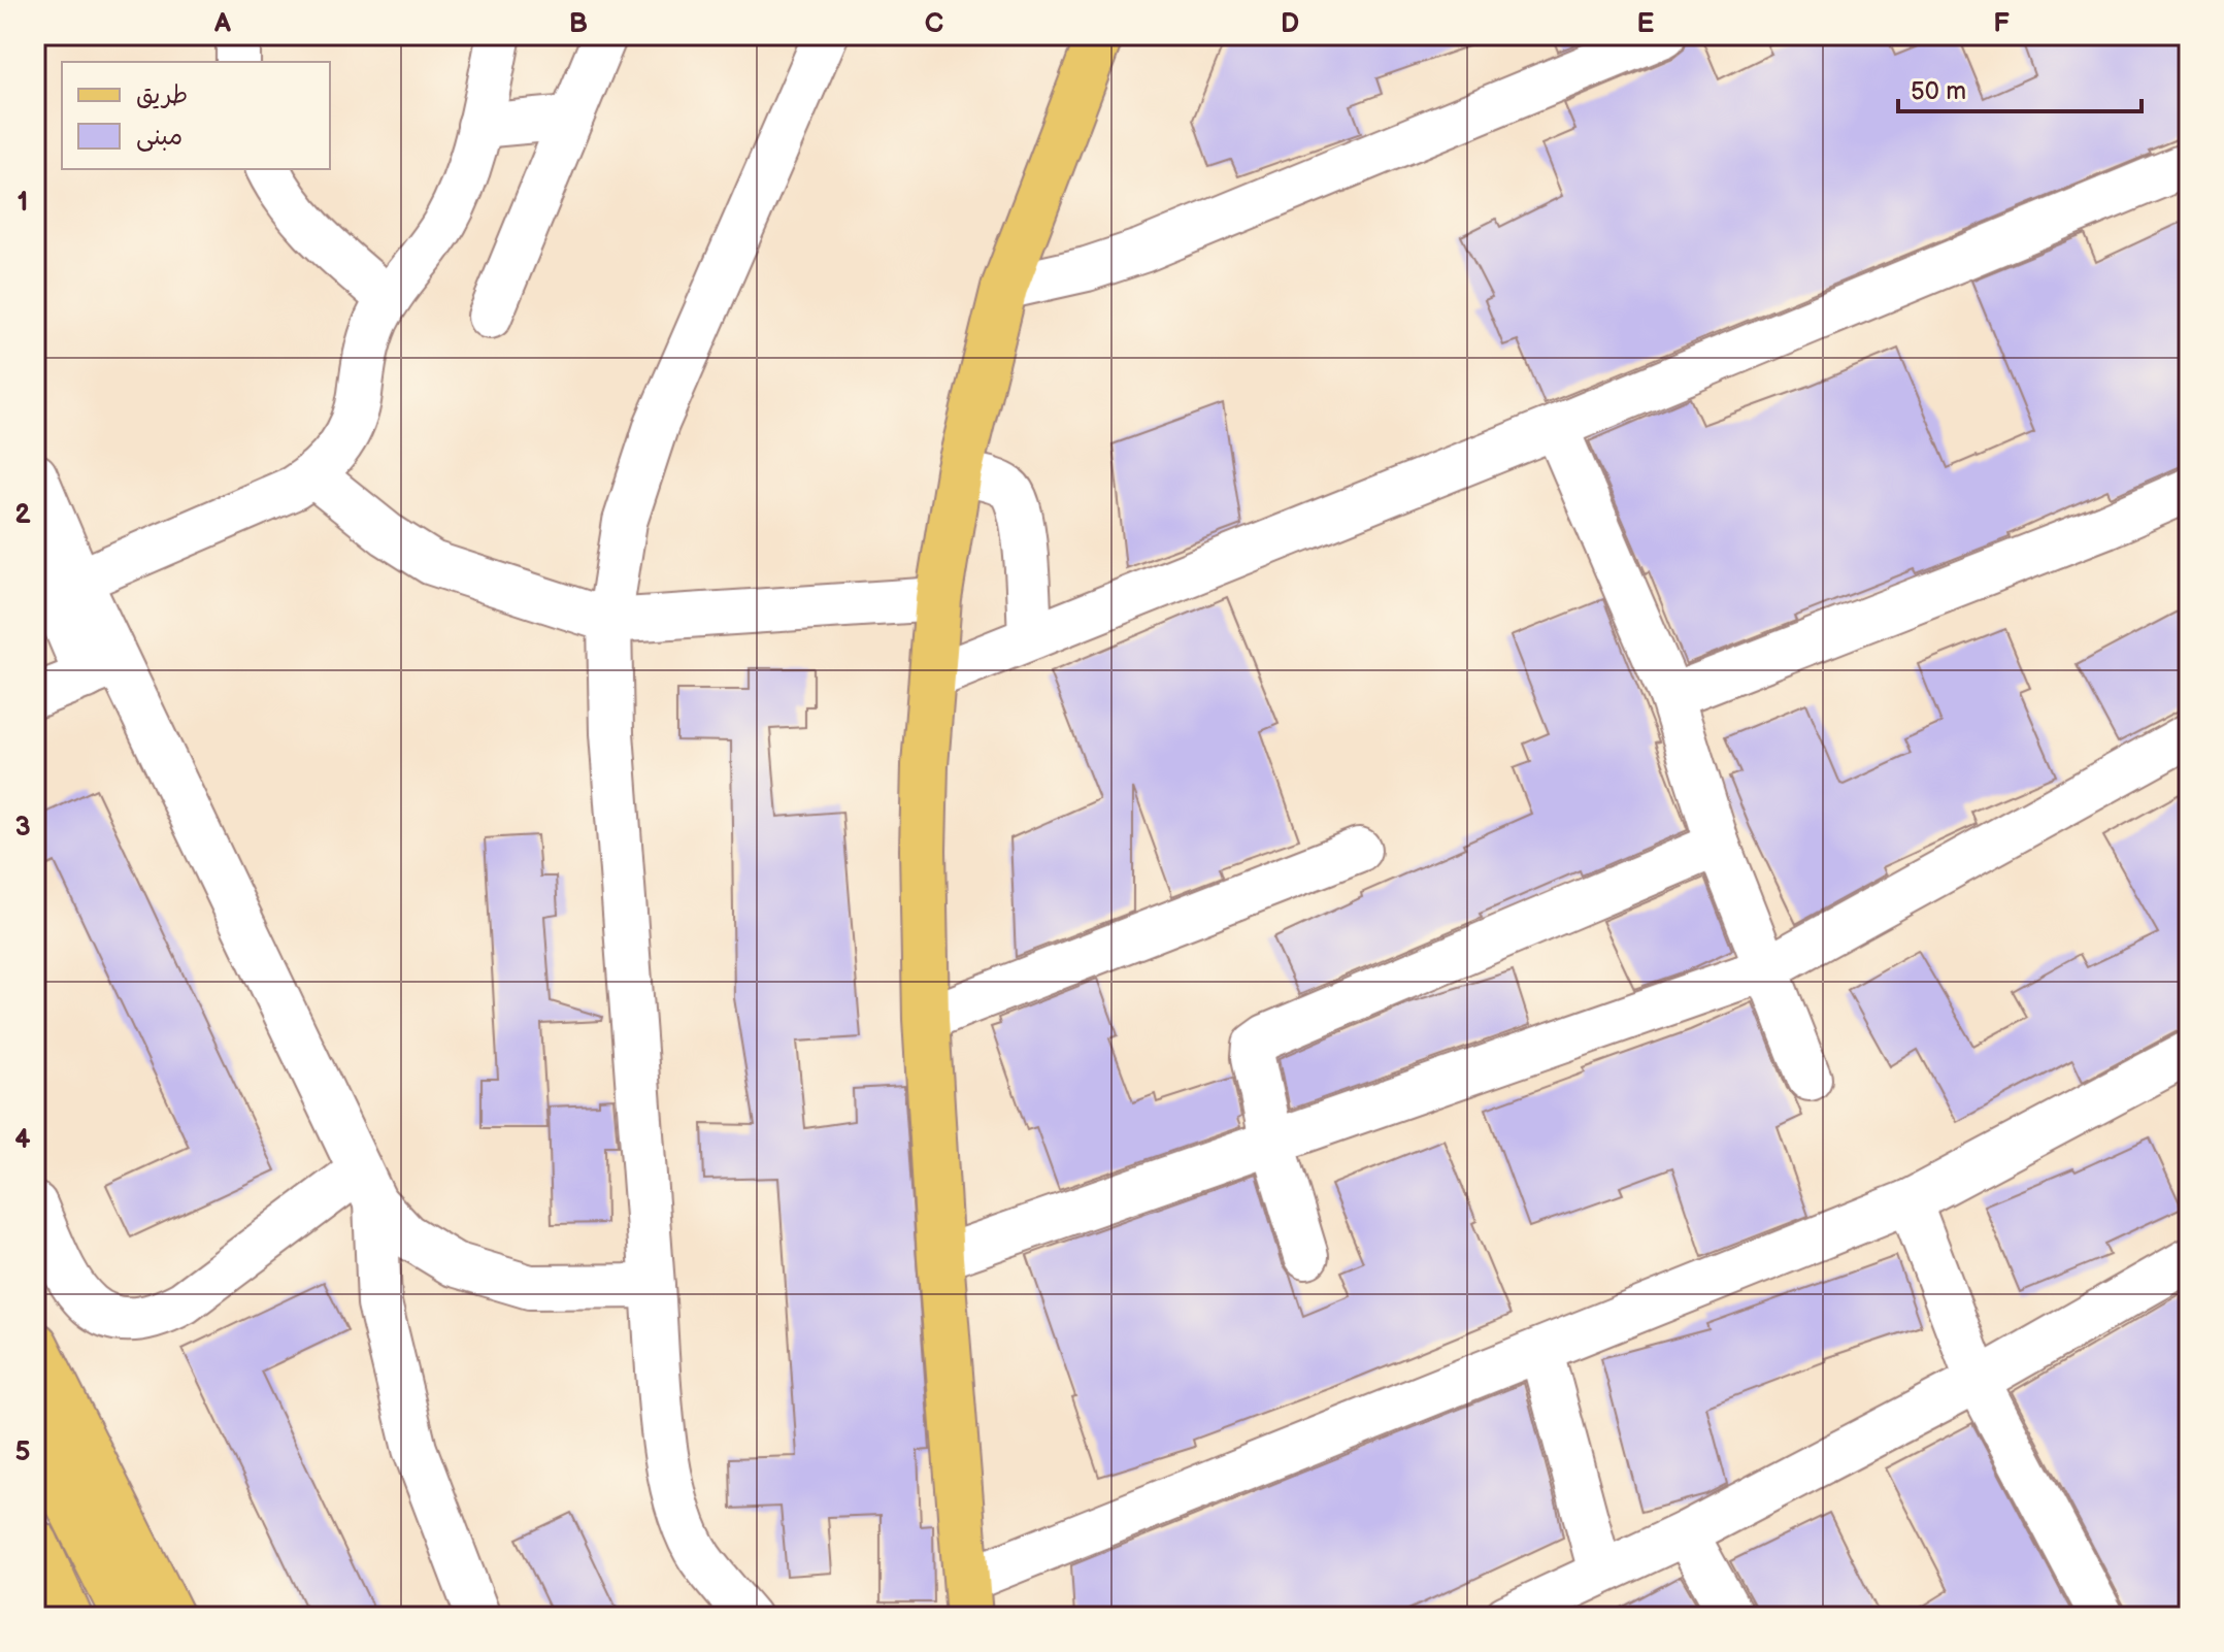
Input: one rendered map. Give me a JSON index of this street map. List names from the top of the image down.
{
  "legend": ["طريق", "مبنى"],
  "scale_bar": "50 m",
  "grid": {
    "columns": [
      "A",
      "B",
      "C",
      "D",
      "E",
      "F"
    ],
    "rows": [
      "1",
      "2",
      "3",
      "4",
      "5"
    ]
  }
}
